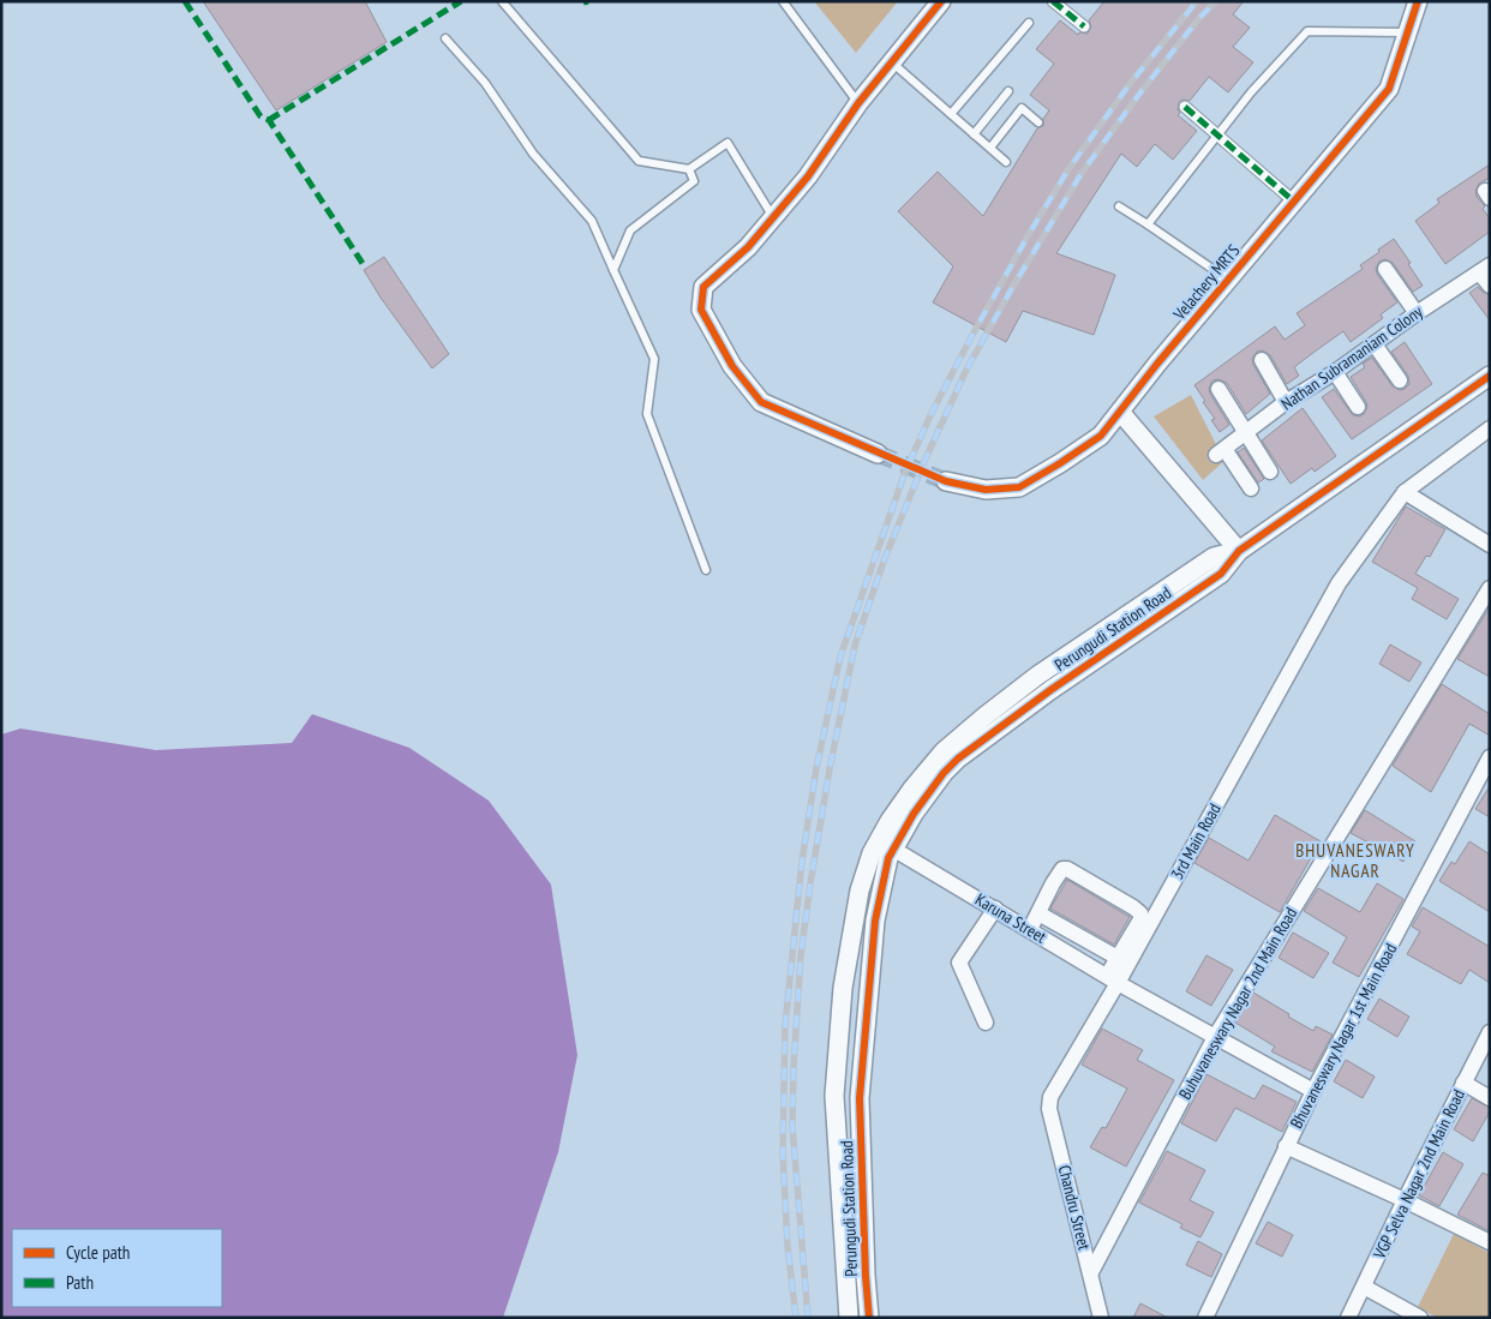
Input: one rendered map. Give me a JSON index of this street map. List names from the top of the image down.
{
  "streets": {
    "street": [
      "Velachery MRTS",
      "Nathan Subramaniam Colony",
      "Perungudi Station Road",
      "3rd Main Road",
      "Karuna Street",
      "Buhuvaneswary Nagar 2nd Main Road",
      "Bhuvaneswary Nagar 1st Main Road",
      "VGP Selva Nagar 2nd Main Road",
      "Chandru Street"
    ]
  },
  "crossings": [
    ["3rd Main Road", "Karuna Street"],
    ["3rd Main Road", "Chandru Street"],
    ["Karuna Street", "Buhuvaneswary Nagar 2nd Main Road"],
    ["Karuna Street", "Bhuvaneswary Nagar 1st Main Road"],
    ["Buhuvaneswary Nagar 2nd Main Road", "Chandru Street"]
  ],
  "districts": ["BHUVANESWARY NAGAR"],
  "legend": ["Cycle path", "Path"]
}
